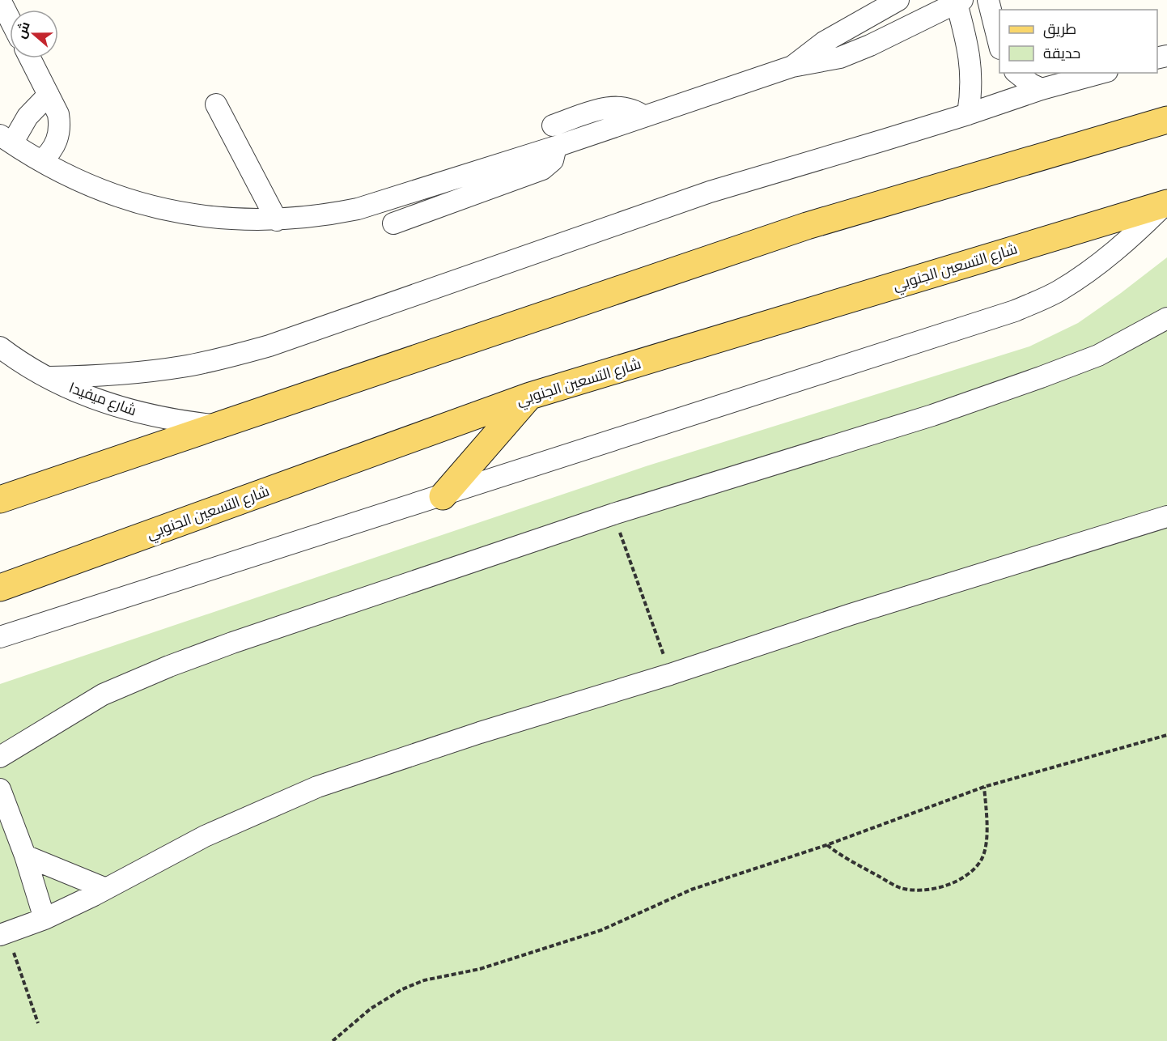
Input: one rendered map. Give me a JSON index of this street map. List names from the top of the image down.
{
  "streets": {
    "main road": ["شارع التسعين الجنوبي"],
    "street": ["شارع ميفيدا"]
  },
  "legend": ["طريق", "حديقة"],
  "north": "left"
}
